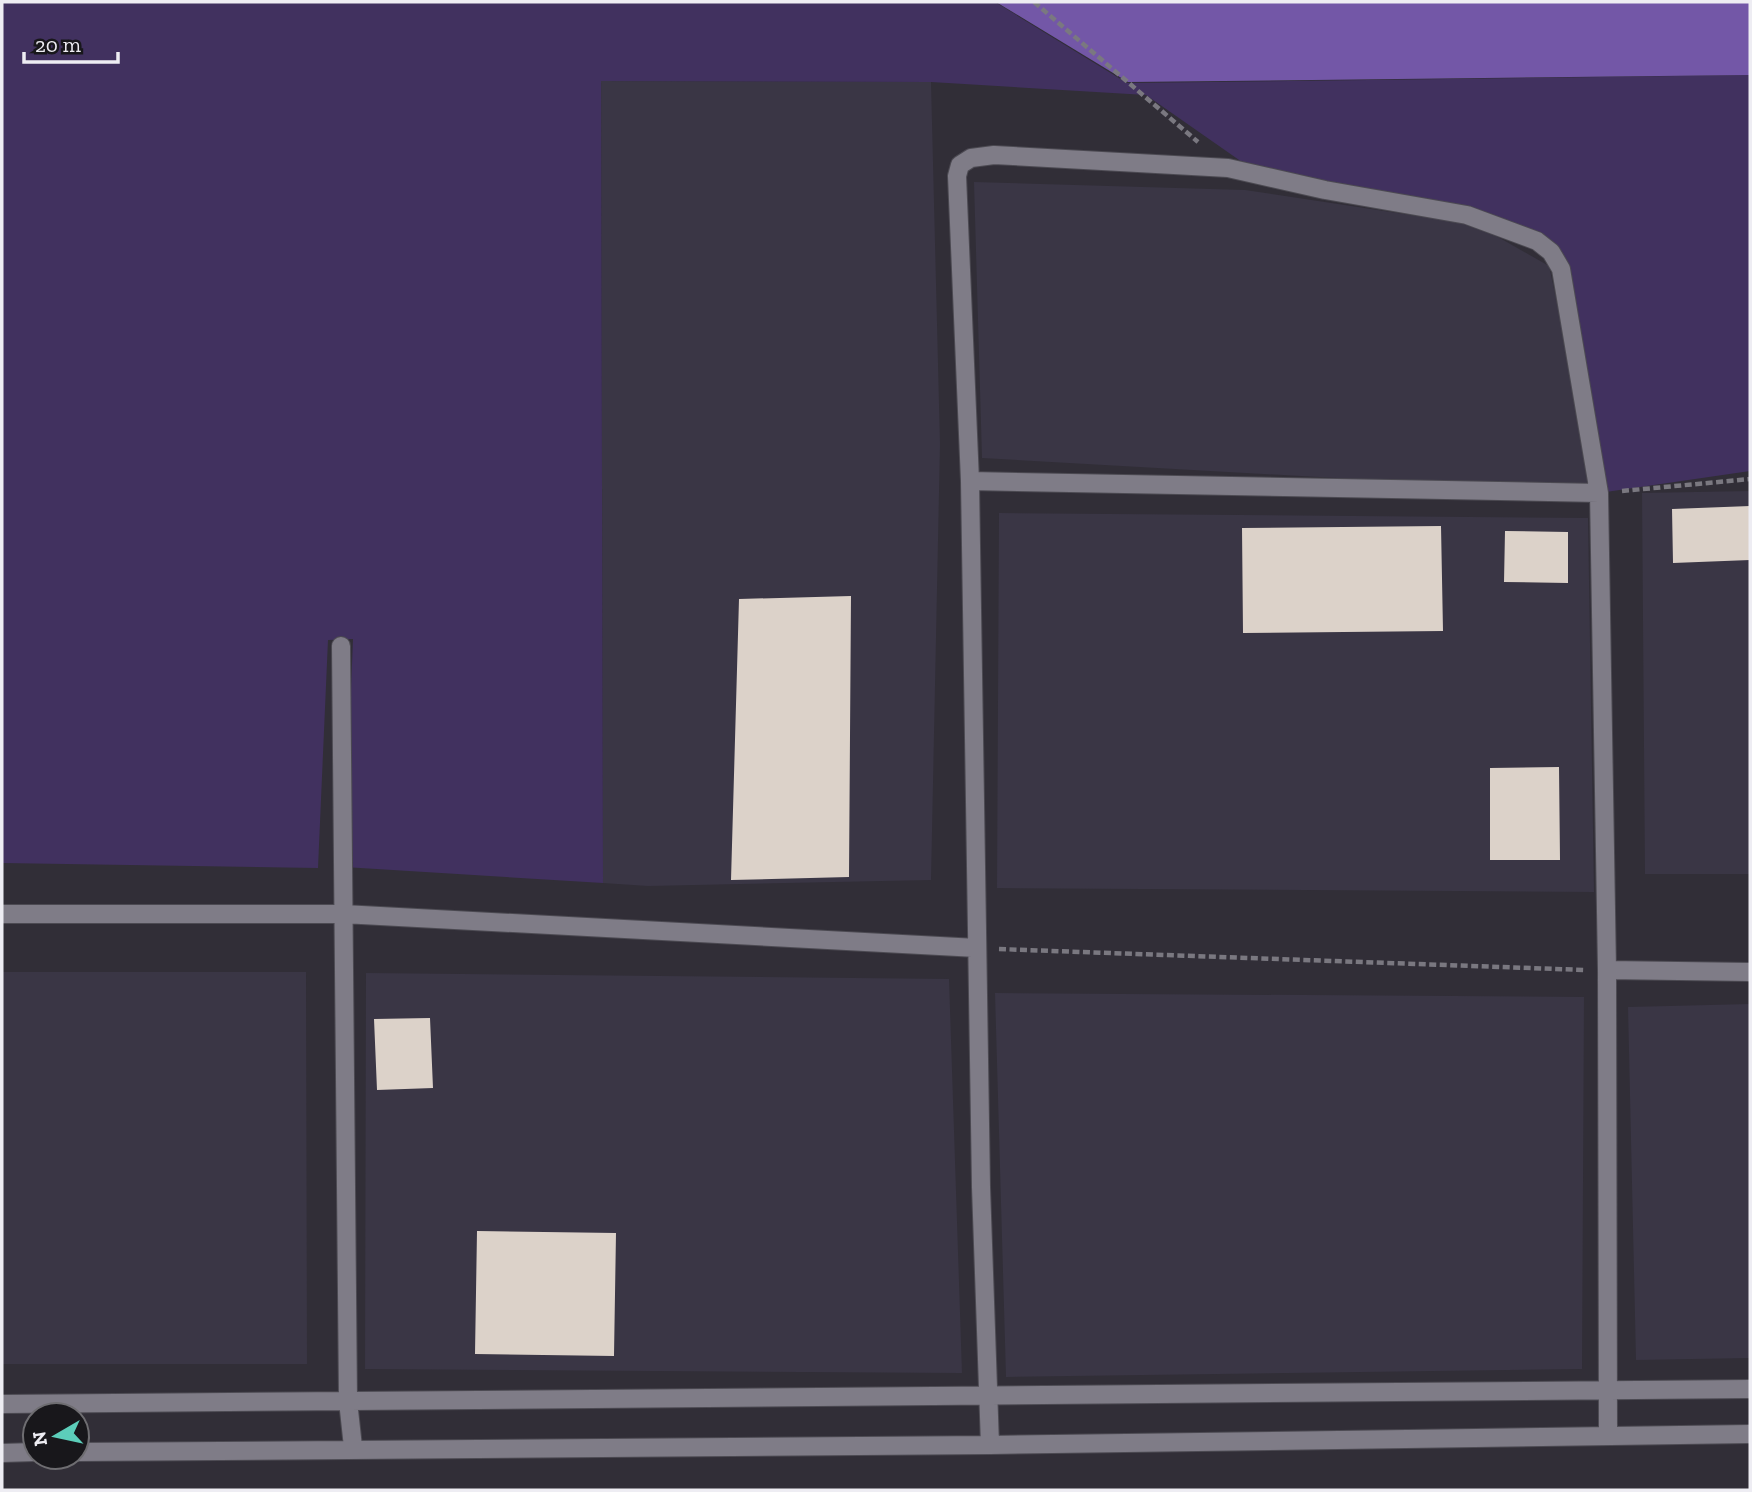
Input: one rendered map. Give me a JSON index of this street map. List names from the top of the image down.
{
  "scale_bar": "20 m",
  "north": "left"
}
